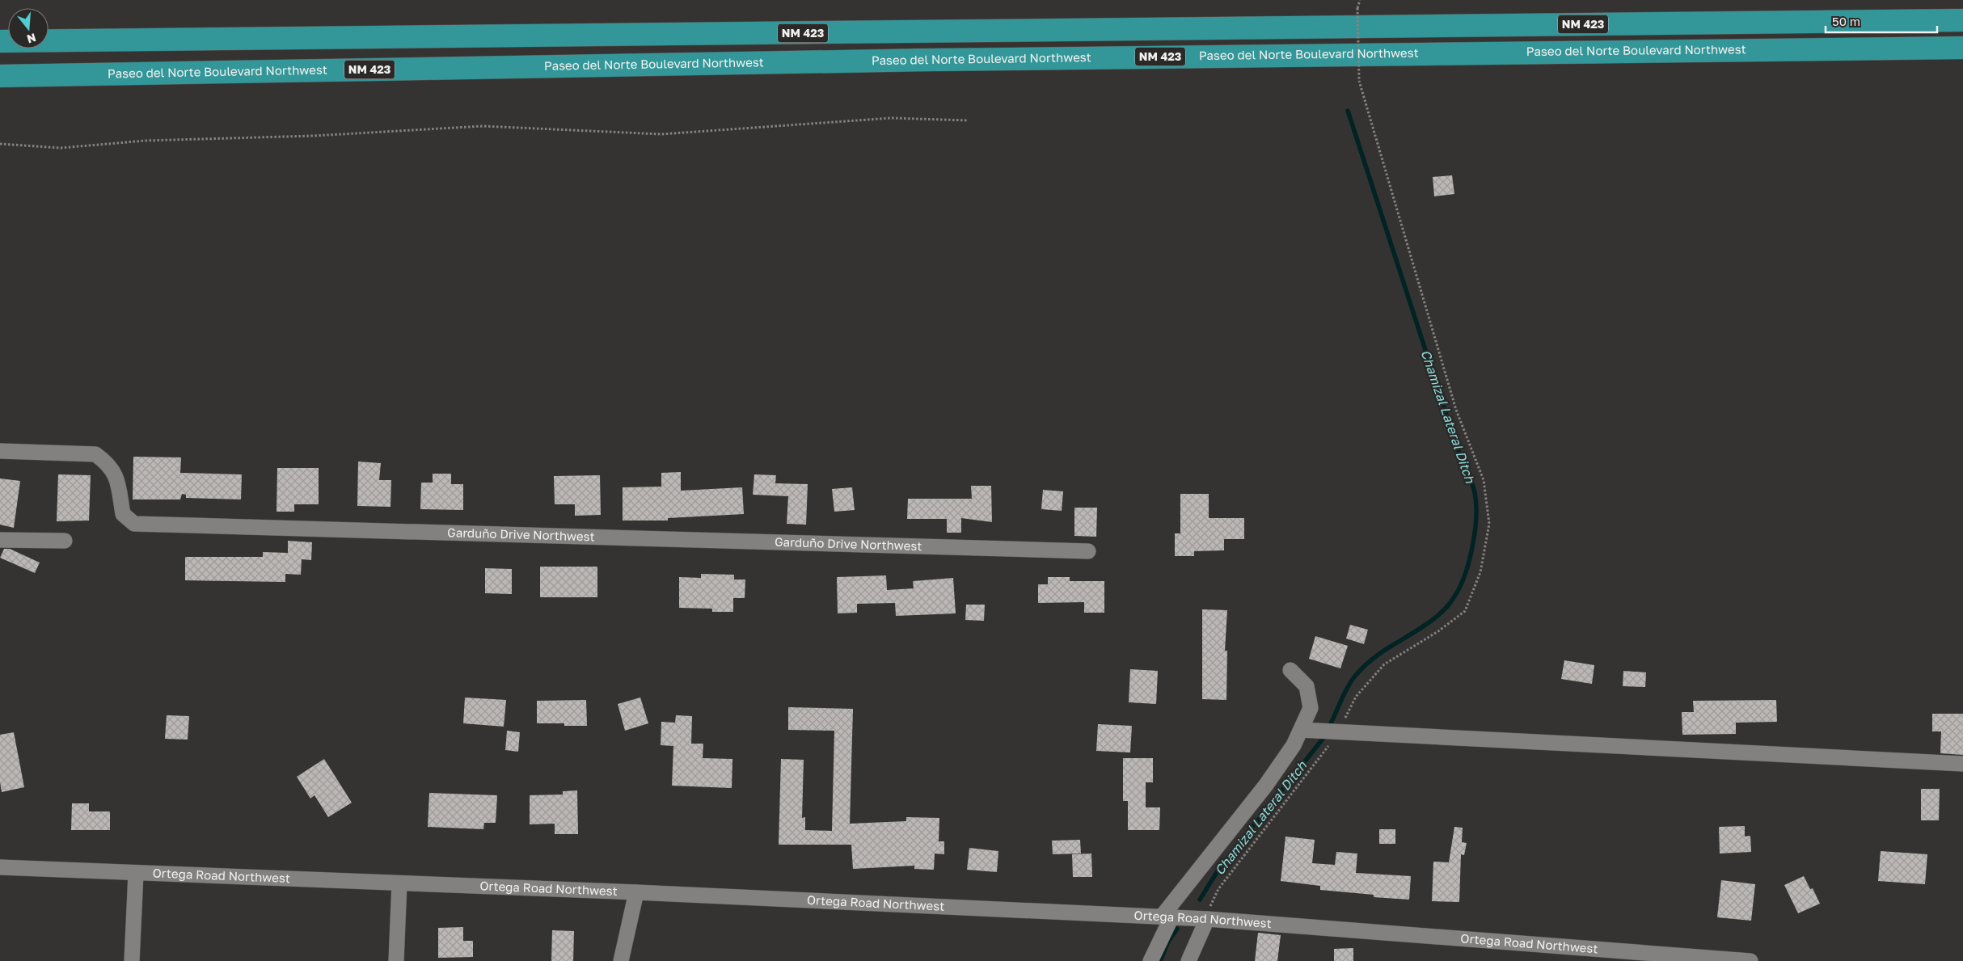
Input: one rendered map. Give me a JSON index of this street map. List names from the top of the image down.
{
  "streets": {
    "highway": ["NM 423", "Paseo del Norte Boulevard Northwest"],
    "street": ["Garduño Drive Northwest", "Ortega Road Northwest"]
  },
  "water": ["Chamizal Lateral Ditch"],
  "scale_bar": "50 m",
  "north": "bottom"
}
